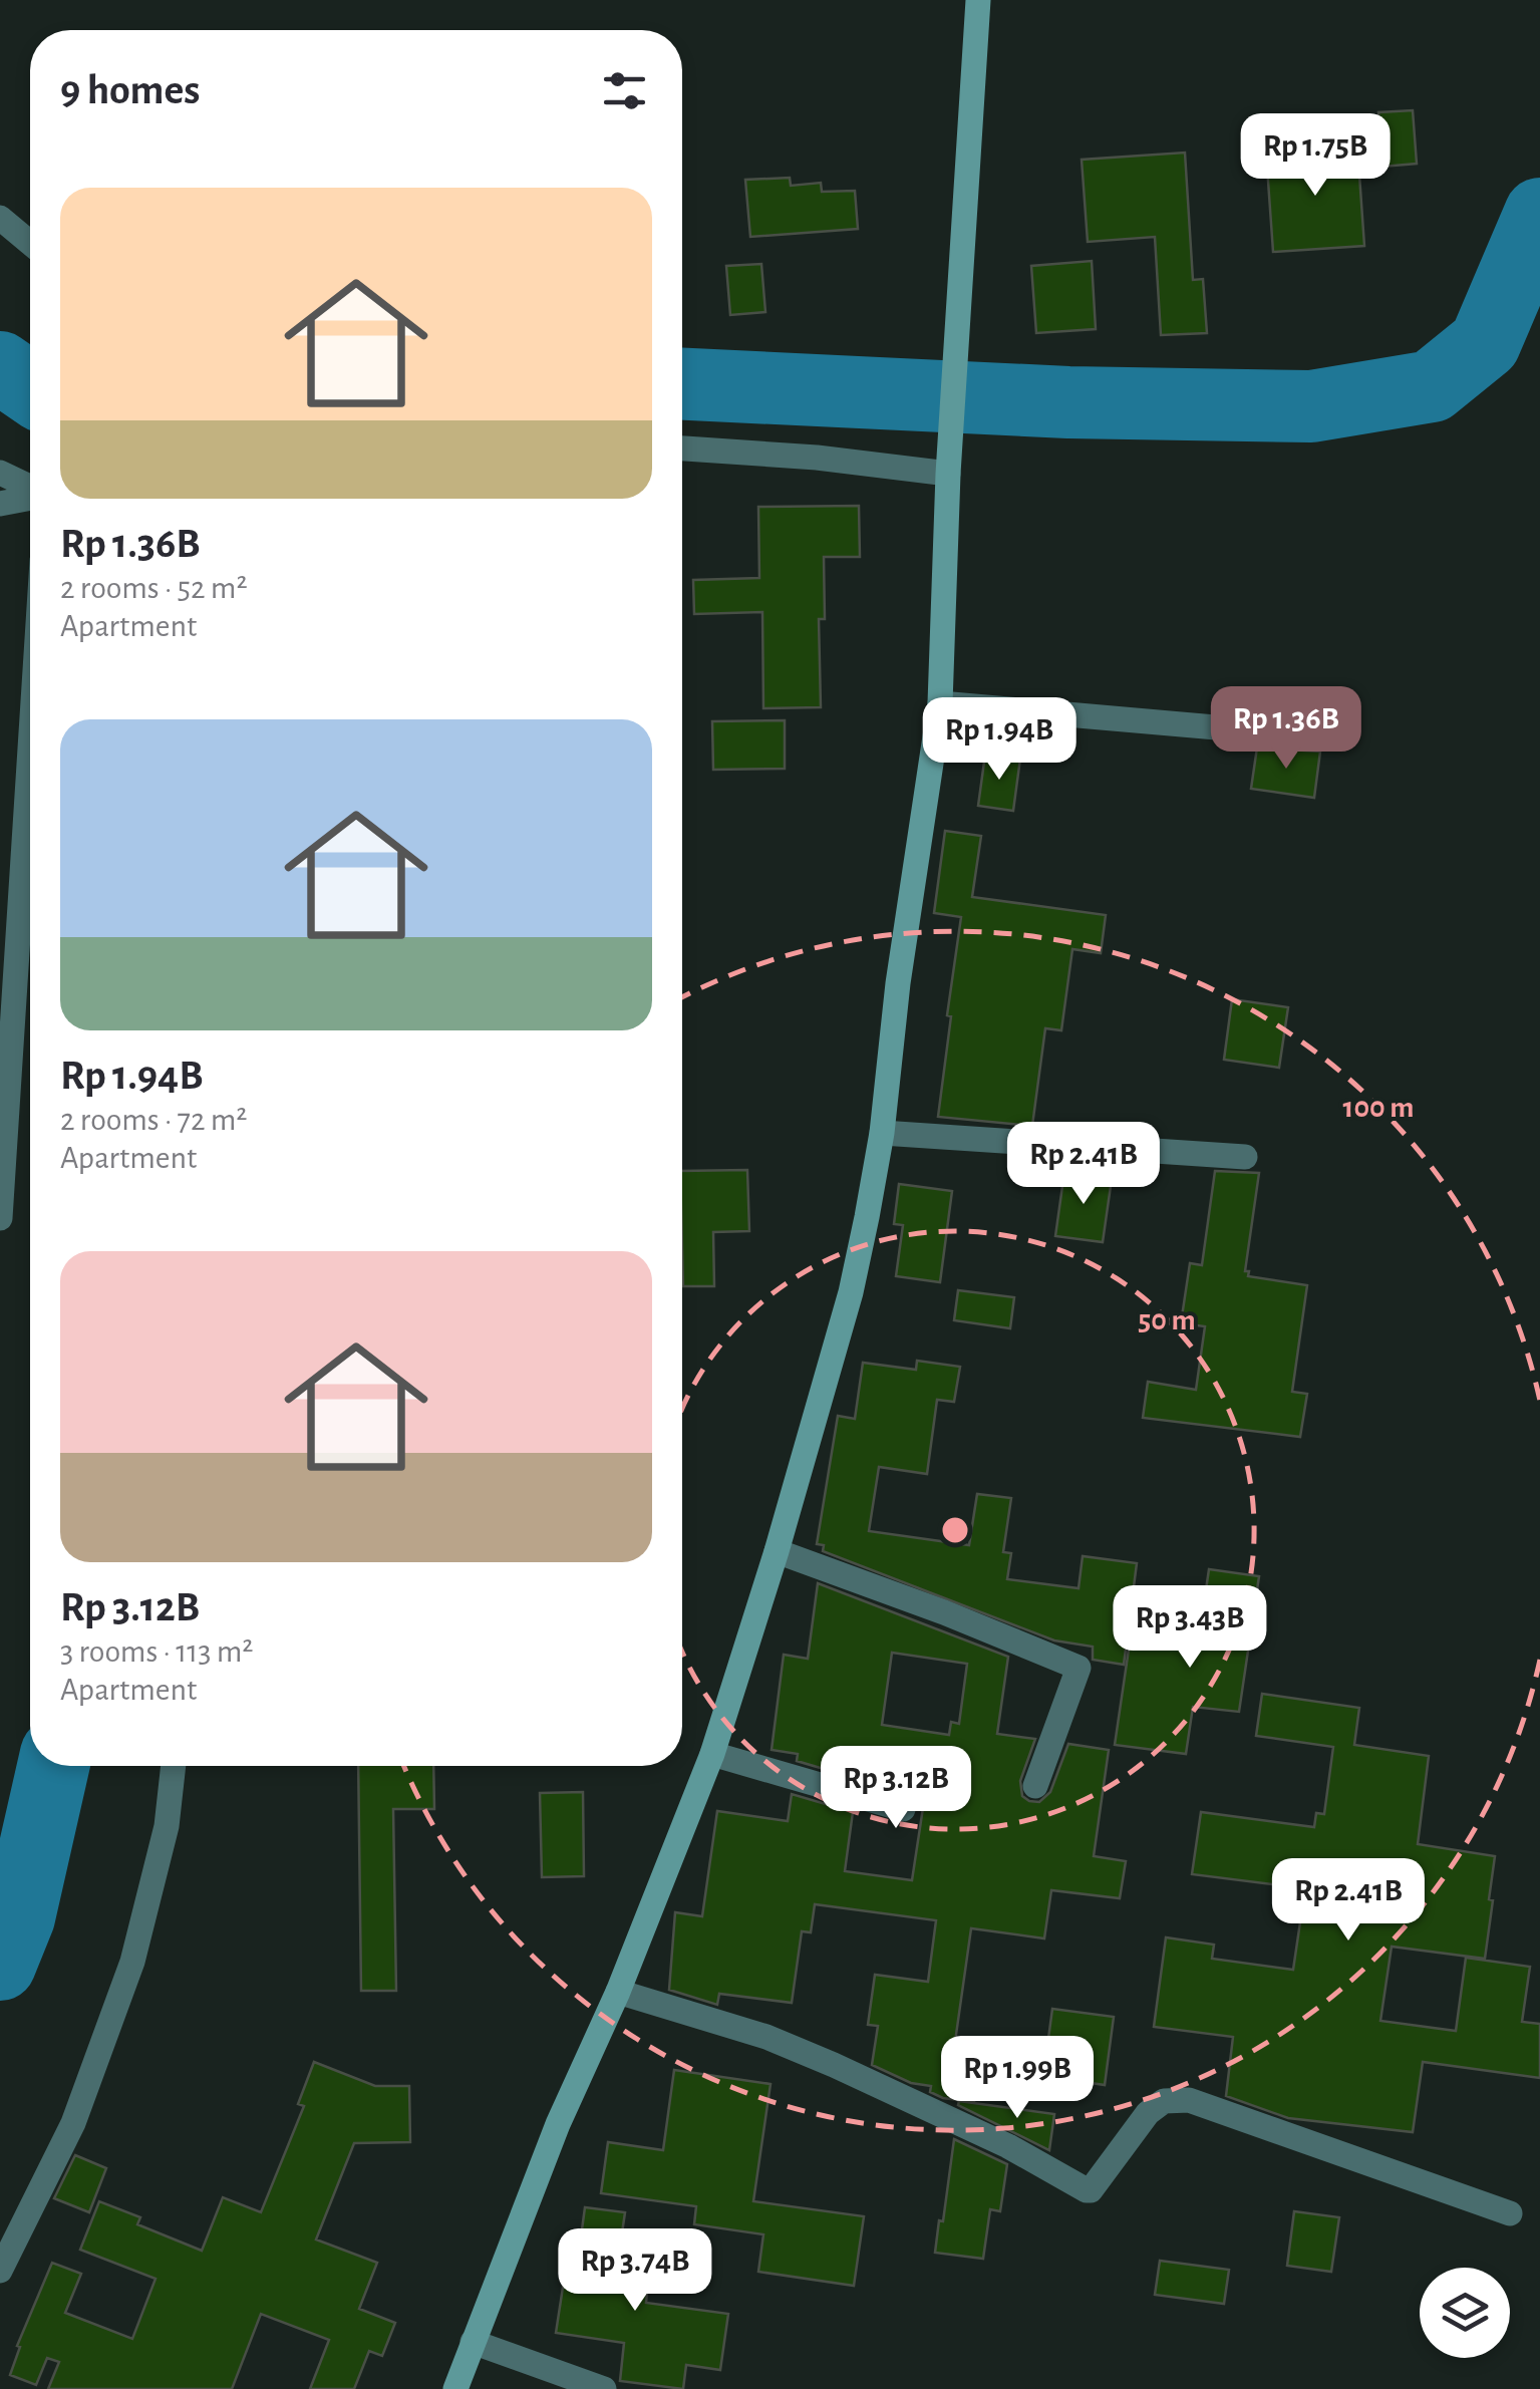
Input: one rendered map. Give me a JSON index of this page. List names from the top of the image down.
{
  "page": {
    "heading": "9 homes",
    "price": [
      "Rp 1.75B",
      "Rp 1.36B",
      "Rp 1.94B",
      "Rp 2.41B",
      "Rp 3.43B",
      "Rp 3.12B",
      "Rp 2.41B",
      "Rp 1.99B",
      "Rp 3.74B"
    ],
    "list": [
      {
        "name": "Rp 1.36B",
        "note": "2 rooms · 52 m² · Apartment"
      },
      {
        "name": "Rp 1.94B",
        "note": "2 rooms · 72 m² · Apartment"
      },
      {
        "name": "Rp 3.12B",
        "note": "3 rooms · 113 m² · Apartment"
      }
    ]
  },
  "rings": ["100 m", "50 m"]
}
